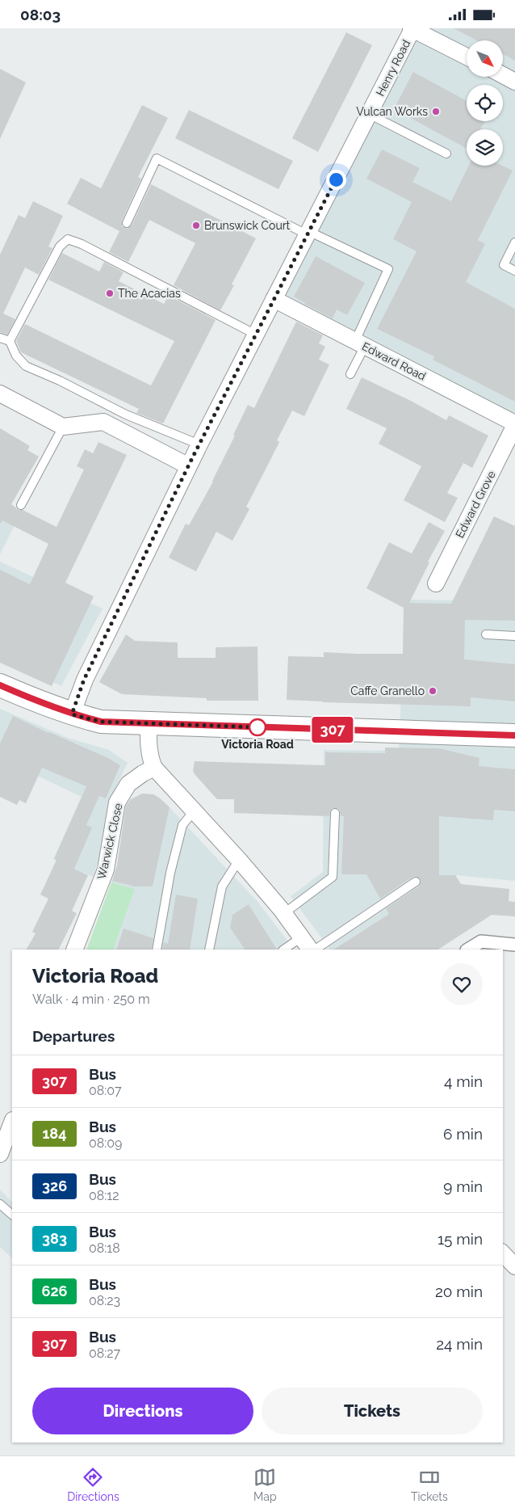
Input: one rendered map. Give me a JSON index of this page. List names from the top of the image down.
{
  "streets": {
    "street": [
      "Henry Road",
      "Edward Road",
      "Edward Grove",
      "Warwick Close"
    ]
  },
  "crossings": [
    ["Henry Road", "Edward Road"],
    ["Edward Road", "Edward Grove"]
  ],
  "places": [
    "Vulcan Works",
    "Brunswick Court",
    "The Acacias",
    "Caffe Granello",
    "Victoria Road"
  ],
  "lines": ["bus line 307"],
  "north": "bottom right",
  "page": {
    "status": "08:03",
    "on_map": "307",
    "heading": [
      ["Victoria Road", "Walk · 4 min · 250 m"],
      "Departures"
    ],
    "list": [
      {
        "mark": "307",
        "name": "Bus",
        "note": "08:07",
        "value": "4 min"
      },
      {
        "mark": "184",
        "name": "Bus",
        "note": "08:09",
        "value": "6 min"
      },
      {
        "mark": "326",
        "name": "Bus",
        "note": "08:12",
        "value": "9 min"
      },
      {
        "mark": "383",
        "name": "Bus",
        "note": "08:18",
        "value": "15 min"
      },
      {
        "mark": "626",
        "name": "Bus",
        "note": "08:23",
        "value": "20 min"
      },
      {
        "mark": "307",
        "name": "Bus",
        "note": "08:27",
        "value": "24 min"
      }
    ],
    "buttons": ["Directions", "Tickets"],
    "tabs": ["Directions", "Map", "Tickets"]
  }
}
